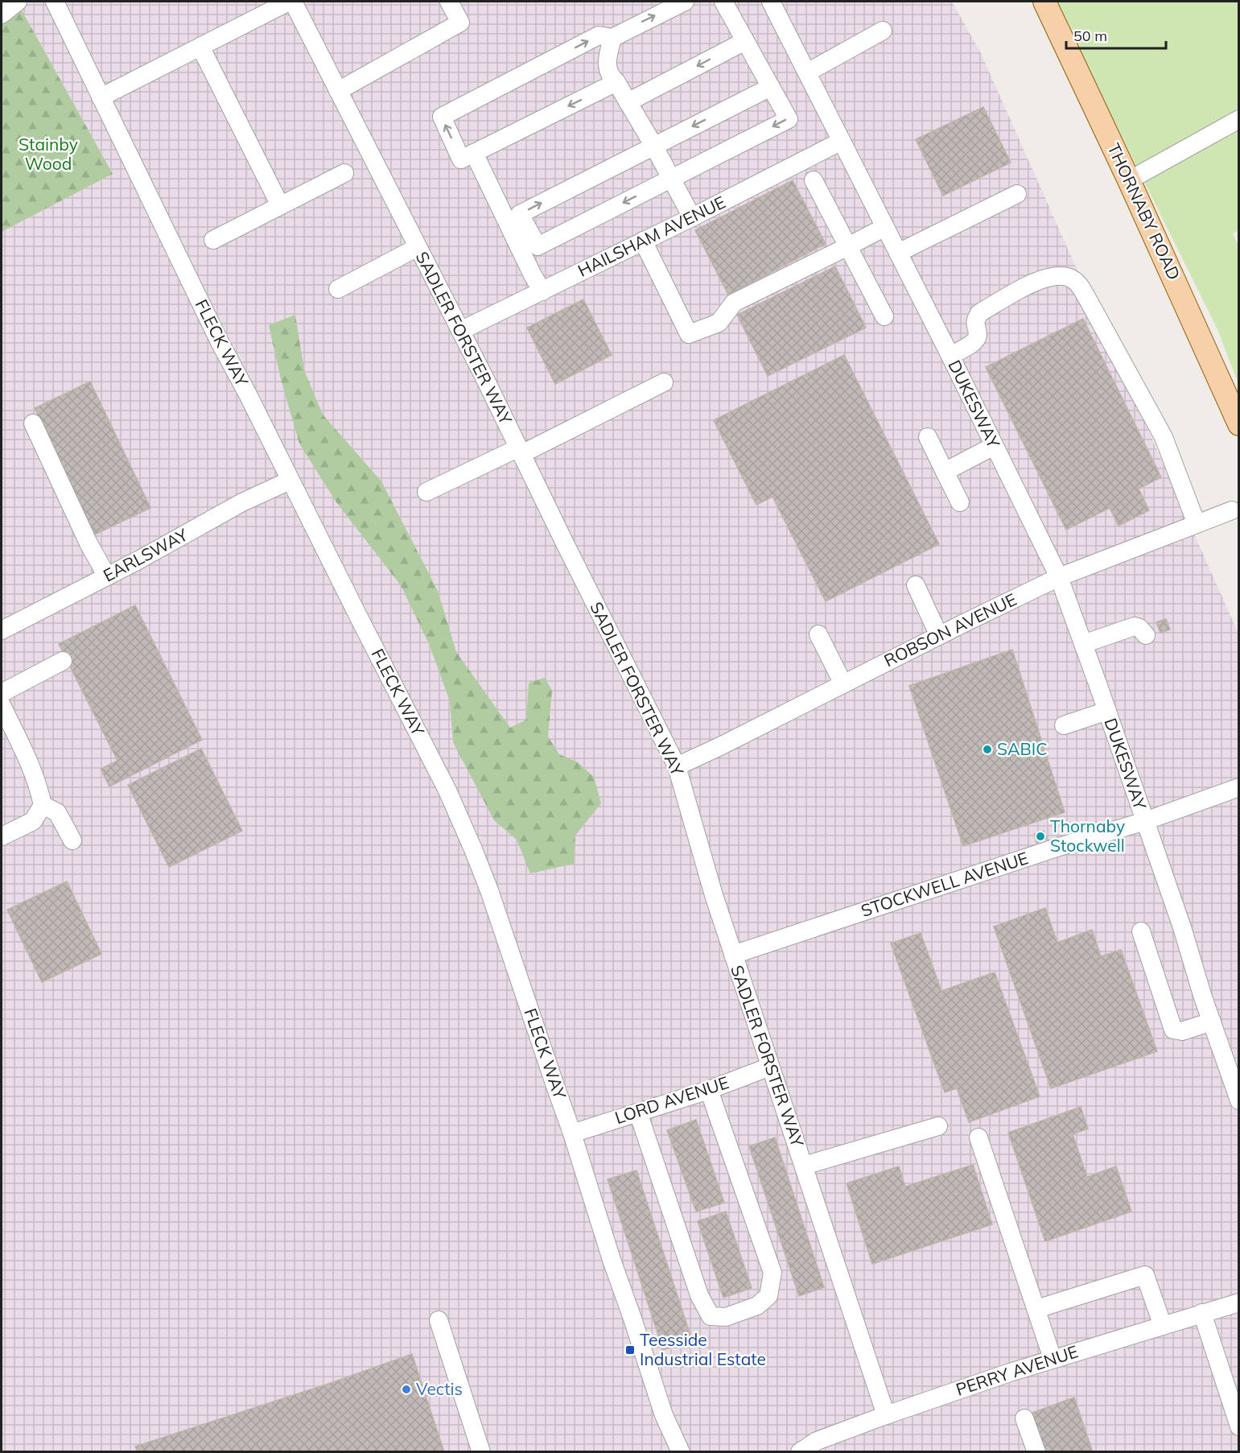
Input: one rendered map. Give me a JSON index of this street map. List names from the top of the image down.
{
  "streets": {
    "main road": ["THORNABY ROAD"],
    "street": [
      "HAILSHAM AVENUE",
      "SADLER FORSTER WAY",
      "FLECK WAY",
      "DUKESWAY",
      "EARLSWAY",
      "ROBSON AVENUE",
      "STOCKWELL AVENUE",
      "LORD AVENUE",
      "PERRY AVENUE"
    ]
  },
  "crossings": [
    ["HAILSHAM AVENUE", "SADLER FORSTER WAY"],
    ["HAILSHAM AVENUE", "DUKESWAY"],
    ["SADLER FORSTER WAY", "ROBSON AVENUE"],
    ["SADLER FORSTER WAY", "STOCKWELL AVENUE"],
    ["SADLER FORSTER WAY", "LORD AVENUE"],
    ["SADLER FORSTER WAY", "PERRY AVENUE"],
    ["FLECK WAY", "EARLSWAY"],
    ["FLECK WAY", "LORD AVENUE"],
    ["DUKESWAY", "ROBSON AVENUE"],
    ["DUKESWAY", "STOCKWELL AVENUE"]
  ],
  "parks": ["Stainby Wood"],
  "places": {
    "other": ["SABIC", "Thornaby Stockwell", "Vectis"],
    "transit": ["Teesside Industrial Estate"]
  },
  "scale_bar": "50 m"
}
